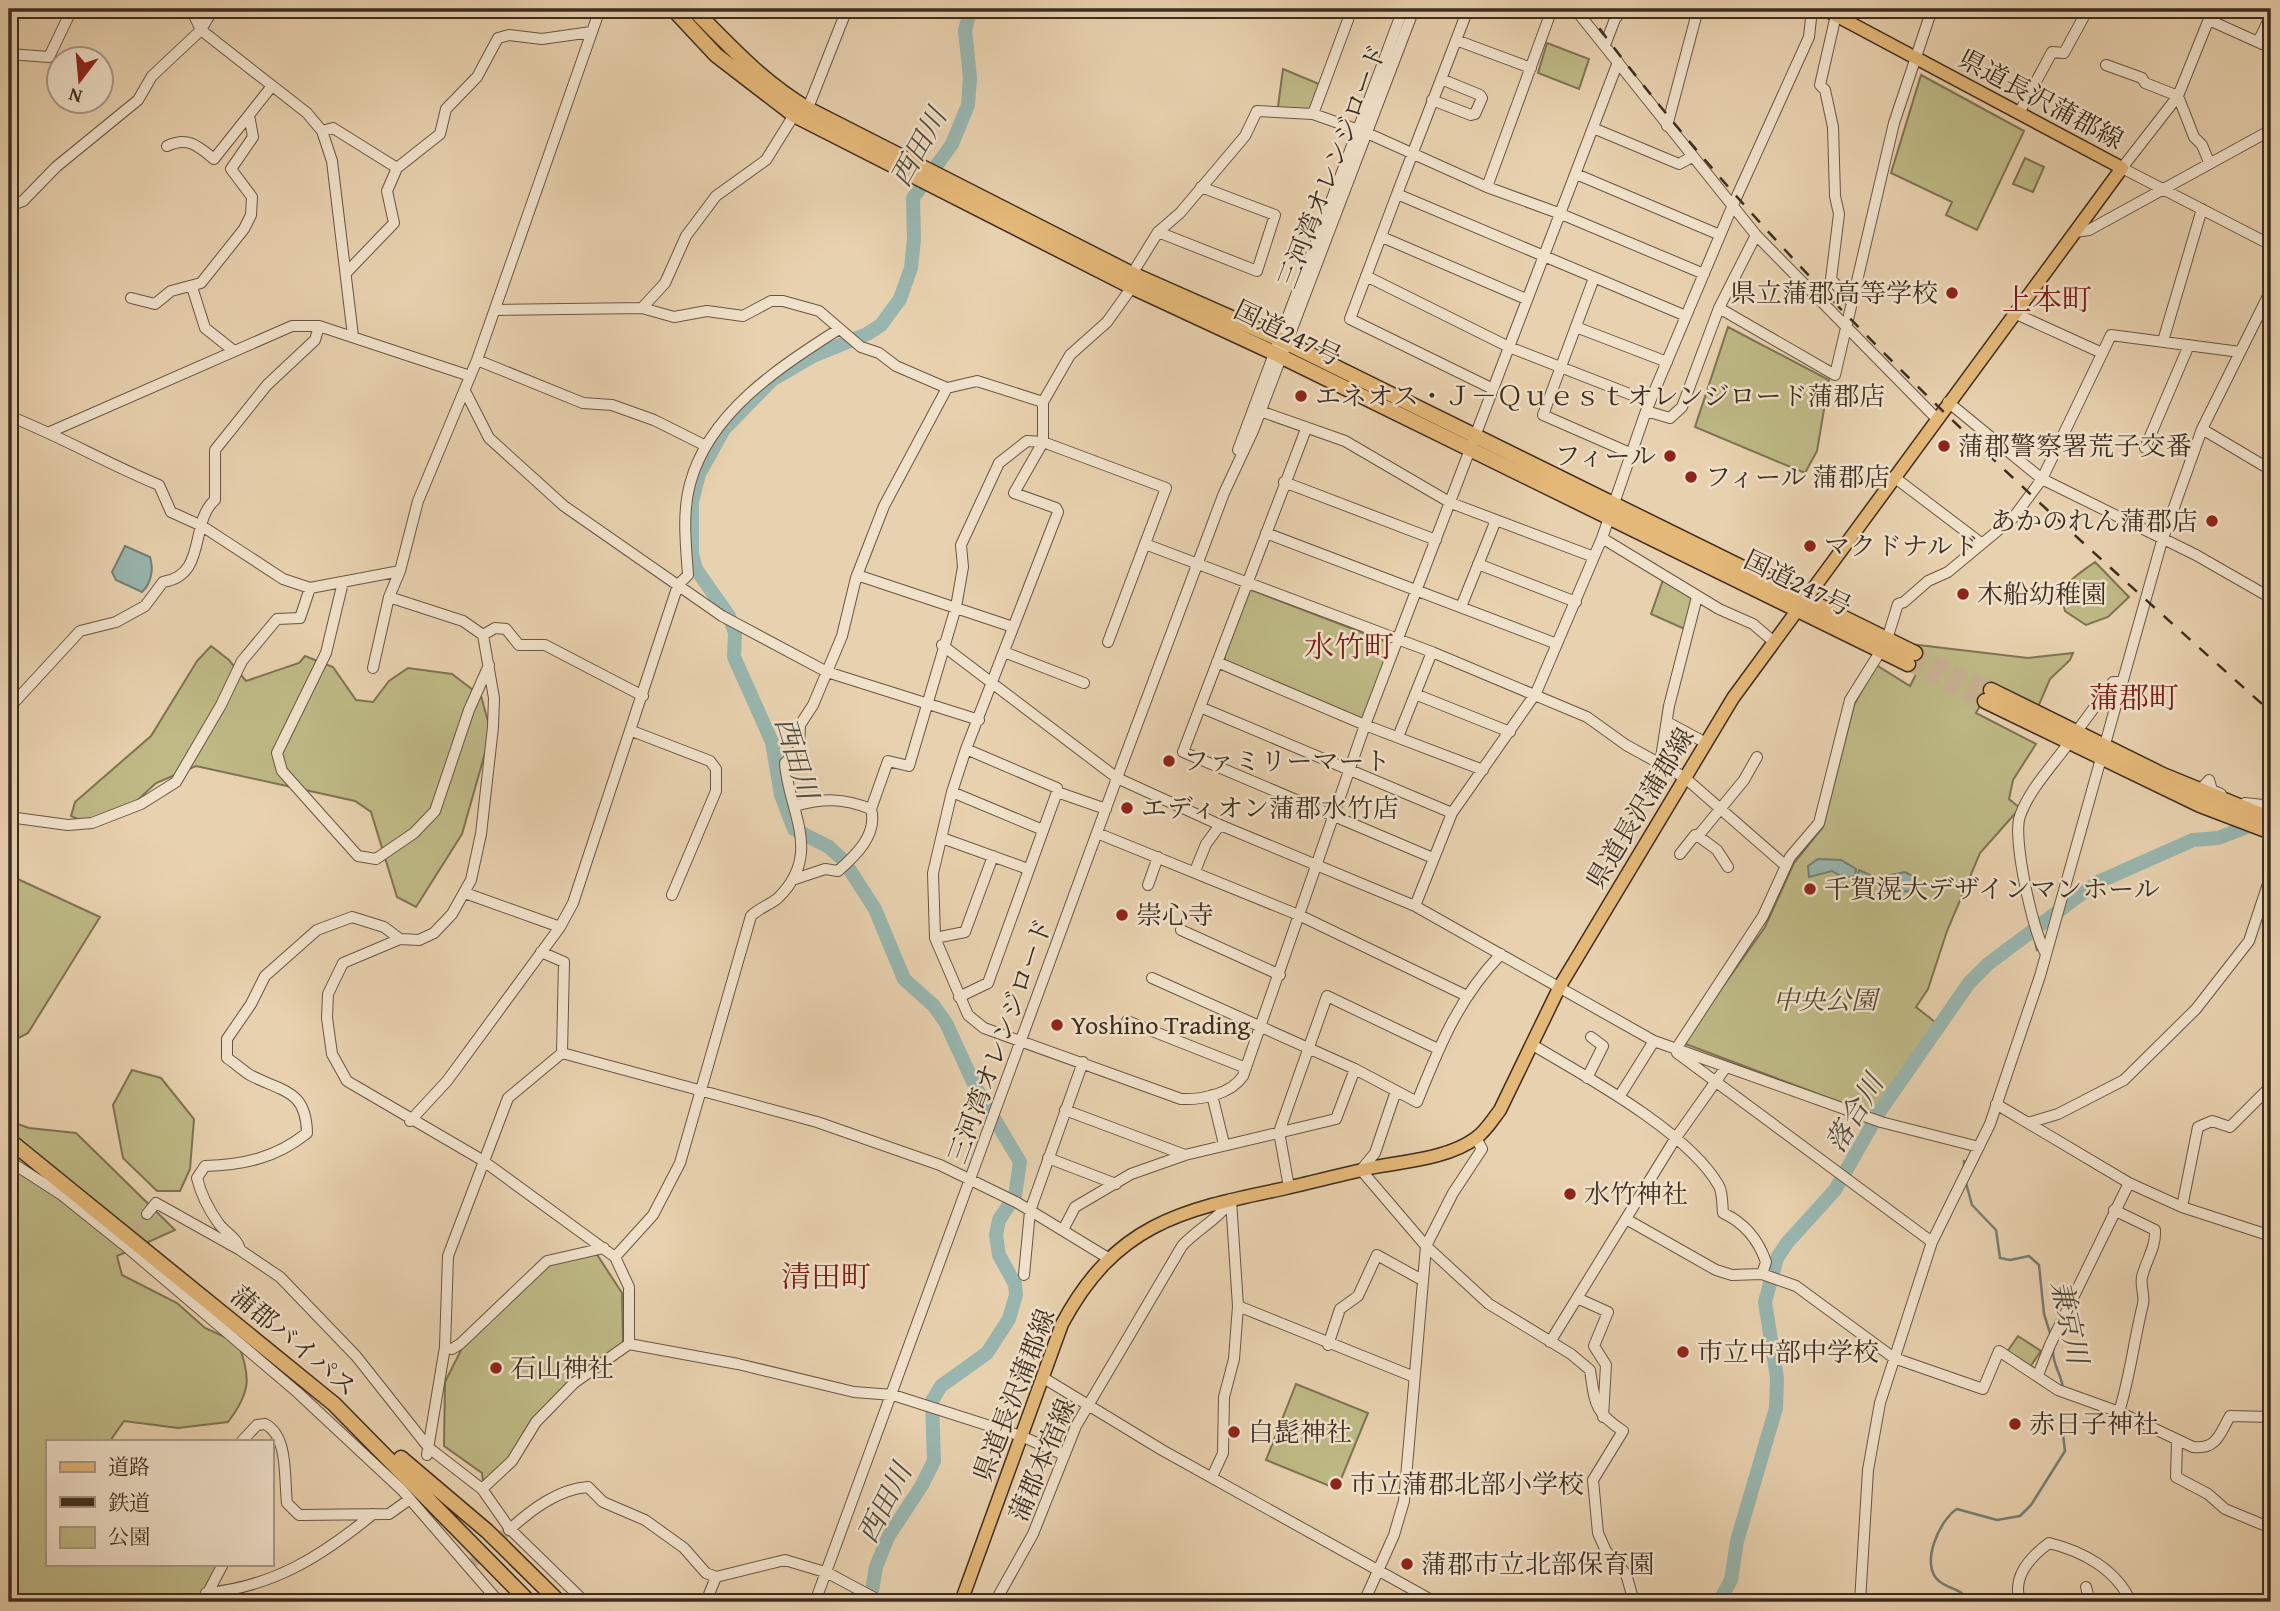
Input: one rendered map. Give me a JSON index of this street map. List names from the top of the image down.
{
  "streets": {
    "highway": ["国道247号", "蒲郡バイパス"],
    "main road": ["県道長沢蒲郡線"],
    "street": ["三河湾オレンジロード", "蒲郡本宿線"]
  },
  "crossings": [
    ["県道長沢蒲郡線", "国道247号"],
    ["県道長沢蒲郡線", "蒲郡本宿線"],
    ["三河湾オレンジロード", "国道247号"]
  ],
  "districts": [
    "上本町",
    "水竹町",
    "蒲郡町",
    "清田町"
  ],
  "water": ["西田川", "落合川", "兼京川"],
  "parks": ["中央公園"],
  "places": [
    "県立蒲郡高等学校",
    "エネオス・Ｊ－Ｑｕｅｓｔオレンジロード蒲郡店",
    "蒲郡警察署荒子交番",
    "フィール",
    "フィール 蒲郡店",
    "あかのれん蒲郡店",
    "マクドナルド",
    "木船幼稚園",
    "ファミリーマート",
    "エディオン蒲郡水竹店",
    "千賀滉大デザインマンホール",
    "崇心寺",
    "Yoshino Trading",
    "水竹神社",
    "市立中部中学校",
    "石山神社",
    "赤日子神社",
    "白髭神社",
    "市立蒲郡北部小学校",
    "蒲郡市立北部保育園"
  ],
  "legend": ["道路", "鉄道", "公園"],
  "north": "bottom"
}
